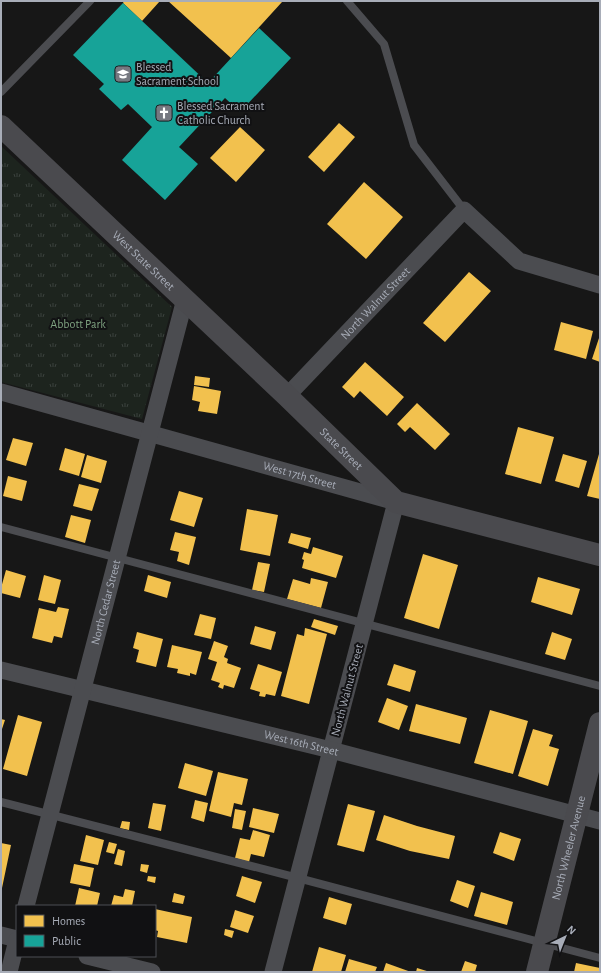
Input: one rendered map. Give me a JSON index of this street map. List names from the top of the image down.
{
  "streets": {
    "street": [
      "West State Street",
      "North Walnut Street",
      "State Street",
      "West 17th Street",
      "North Cedar Street",
      "West 16th Street",
      "North Wheeler Avenue"
    ]
  },
  "crossings": [
    ["West State Street", "North Walnut Street"],
    ["West State Street", "State Street"],
    ["West State Street", "North Cedar Street"],
    ["North Walnut Street", "State Street"],
    ["North Walnut Street", "West 17th Street"],
    ["North Walnut Street", "West 16th Street"],
    ["State Street", "West 17th Street"],
    ["West 17th Street", "North Cedar Street"],
    ["North Cedar Street", "West 16th Street"],
    ["West 16th Street", "North Wheeler Avenue"]
  ],
  "parks": ["Abbott Park"],
  "places": {
    "school or university": ["Blessed Sacrament School"],
    "church": ["Blessed Sacrament Catholic Church"]
  },
  "legend": ["Homes", "Public"],
  "north": "top right"
}
